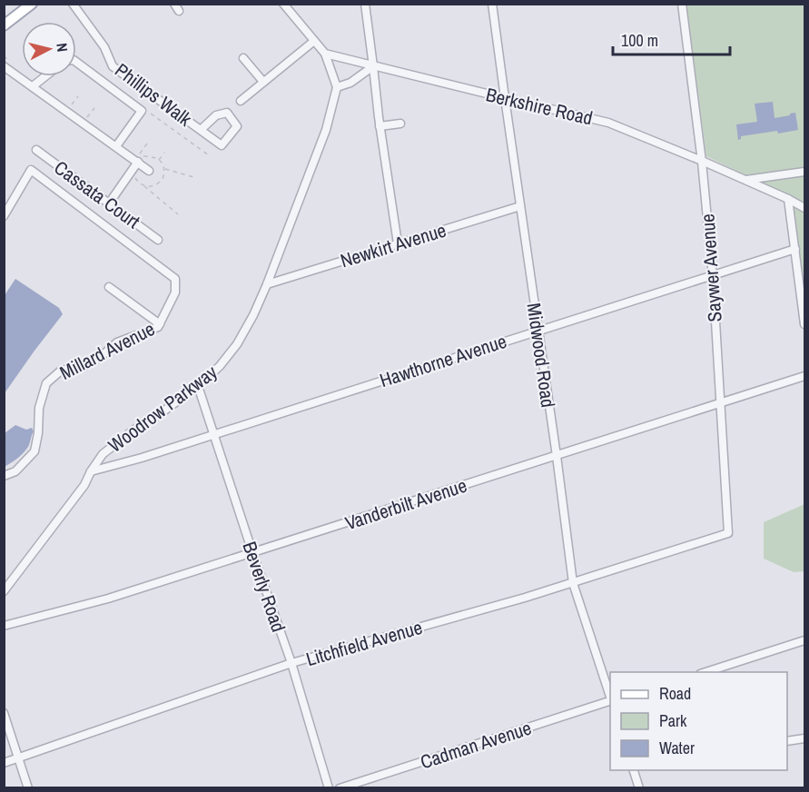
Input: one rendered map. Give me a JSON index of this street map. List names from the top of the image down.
{
  "streets": {
    "street": [
      "Phillips Walk",
      "Berkshire Road",
      "Cassata Court",
      "Newkirt Avenue",
      "Saywer Avenue",
      "Millard Avenue",
      "Midwood Road",
      "Hawthorne Avenue",
      "Woodrow Parkway",
      "Vanderbilt Avenue",
      "Beverly Road",
      "Litchfield Avenue",
      "Cadman Avenue"
    ]
  },
  "crossings": [
    ["Berkshire Road", "Saywer Avenue"],
    ["Berkshire Road", "Midwood Road"],
    ["Newkirt Avenue", "Midwood Road"],
    ["Newkirt Avenue", "Woodrow Parkway"],
    ["Saywer Avenue", "Hawthorne Avenue"],
    ["Saywer Avenue", "Vanderbilt Avenue"],
    ["Saywer Avenue", "Litchfield Avenue"],
    ["Midwood Road", "Hawthorne Avenue"],
    ["Midwood Road", "Vanderbilt Avenue"],
    ["Midwood Road", "Litchfield Avenue"],
    ["Hawthorne Avenue", "Woodrow Parkway"],
    ["Hawthorne Avenue", "Beverly Road"],
    ["Woodrow Parkway", "Beverly Road"],
    ["Vanderbilt Avenue", "Beverly Road"],
    ["Beverly Road", "Litchfield Avenue"]
  ],
  "legend": ["Road", "Park", "Water"],
  "scale_bar": "100 m",
  "north": "right"
}
